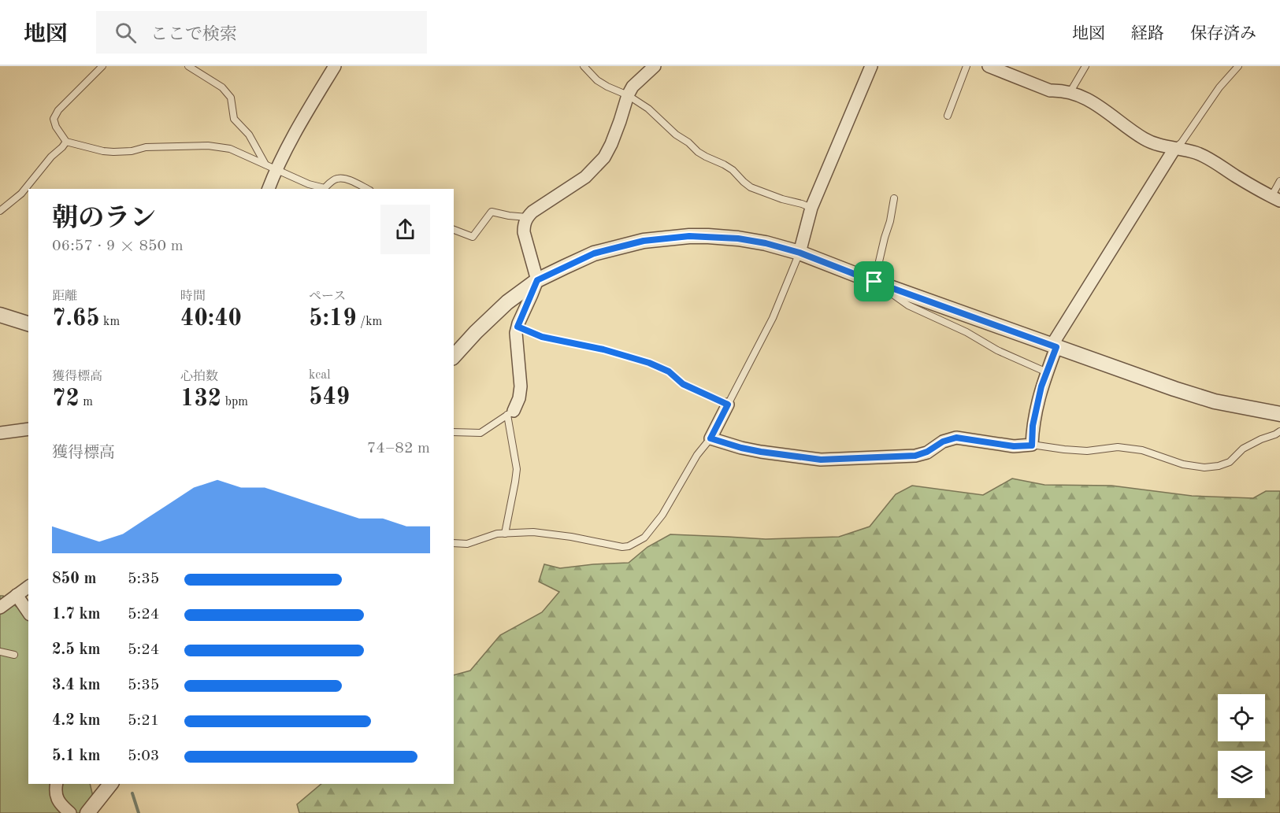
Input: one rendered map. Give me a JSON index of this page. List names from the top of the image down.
{
  "page": {
    "header": "地図",
    "search": "ここで検索",
    "nav": ["地図", "経路", "保存済み"],
    "heading": ["朝のラン", "06:57 · 9 × 850 m"],
    "stats": [
      ["距離", "7.65 km"],
      ["時間", "40:40"],
      ["ペース", "5:19 /km"],
      ["獲得標高", "72 m"],
      ["心拍数", "132 bpm"],
      ["kcal", "549"]
    ],
    "chart": ["獲得標高", "74–82 m"],
    "list": [
      {
        "name": "850 m",
        "note": "5:35"
      },
      {
        "name": "1.7 km",
        "note": "5:24"
      },
      {
        "name": "2.5 km",
        "note": "5:24"
      },
      {
        "name": "3.4 km",
        "note": "5:35"
      },
      {
        "name": "4.2 km",
        "note": "5:21"
      },
      {
        "name": "5.1 km",
        "note": "5:03"
      }
    ]
  }
}
